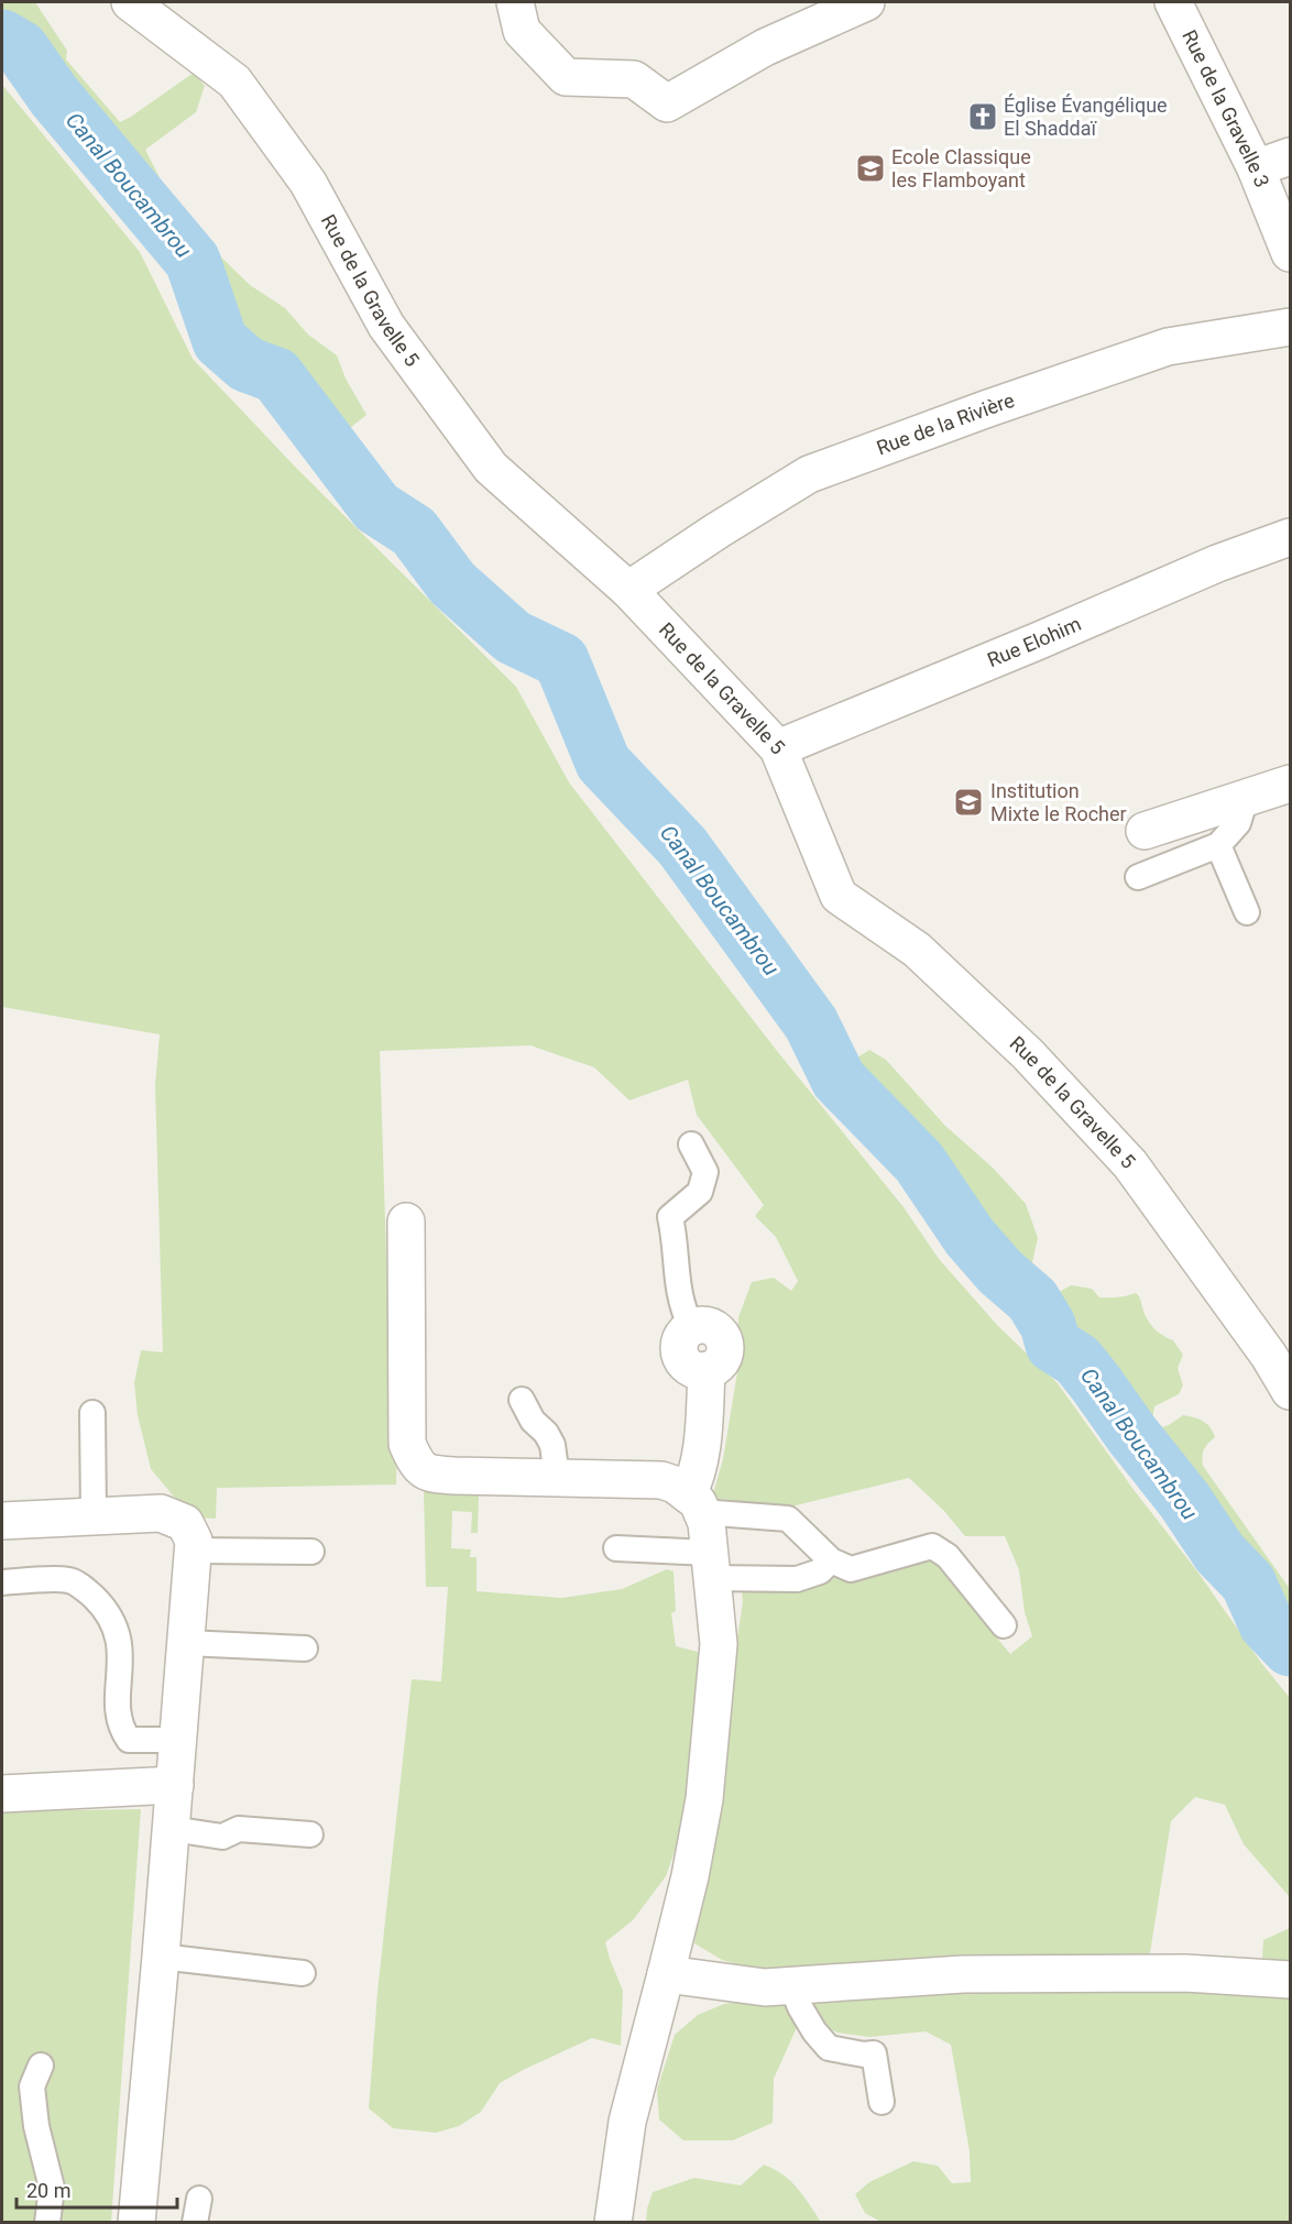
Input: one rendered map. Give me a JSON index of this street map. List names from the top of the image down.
{
  "streets": {
    "street": [
      "Rue de la Gravelle 3",
      "Rue de la Gravelle 5",
      "Rue de la Rivière",
      "Rue Elohim"
    ]
  },
  "crossings": [
    ["Rue de la Gravelle 5", "Rue de la Rivière"],
    ["Rue de la Gravelle 5", "Rue Elohim"]
  ],
  "water": ["Canal Boucambrou"],
  "places": {
    "church": ["Église Évangélique El Shaddaï"],
    "school or university": ["Ecole Classique les Flamboyant", "Institution Mixte le Rocher"]
  },
  "scale_bar": "20 m"
}
